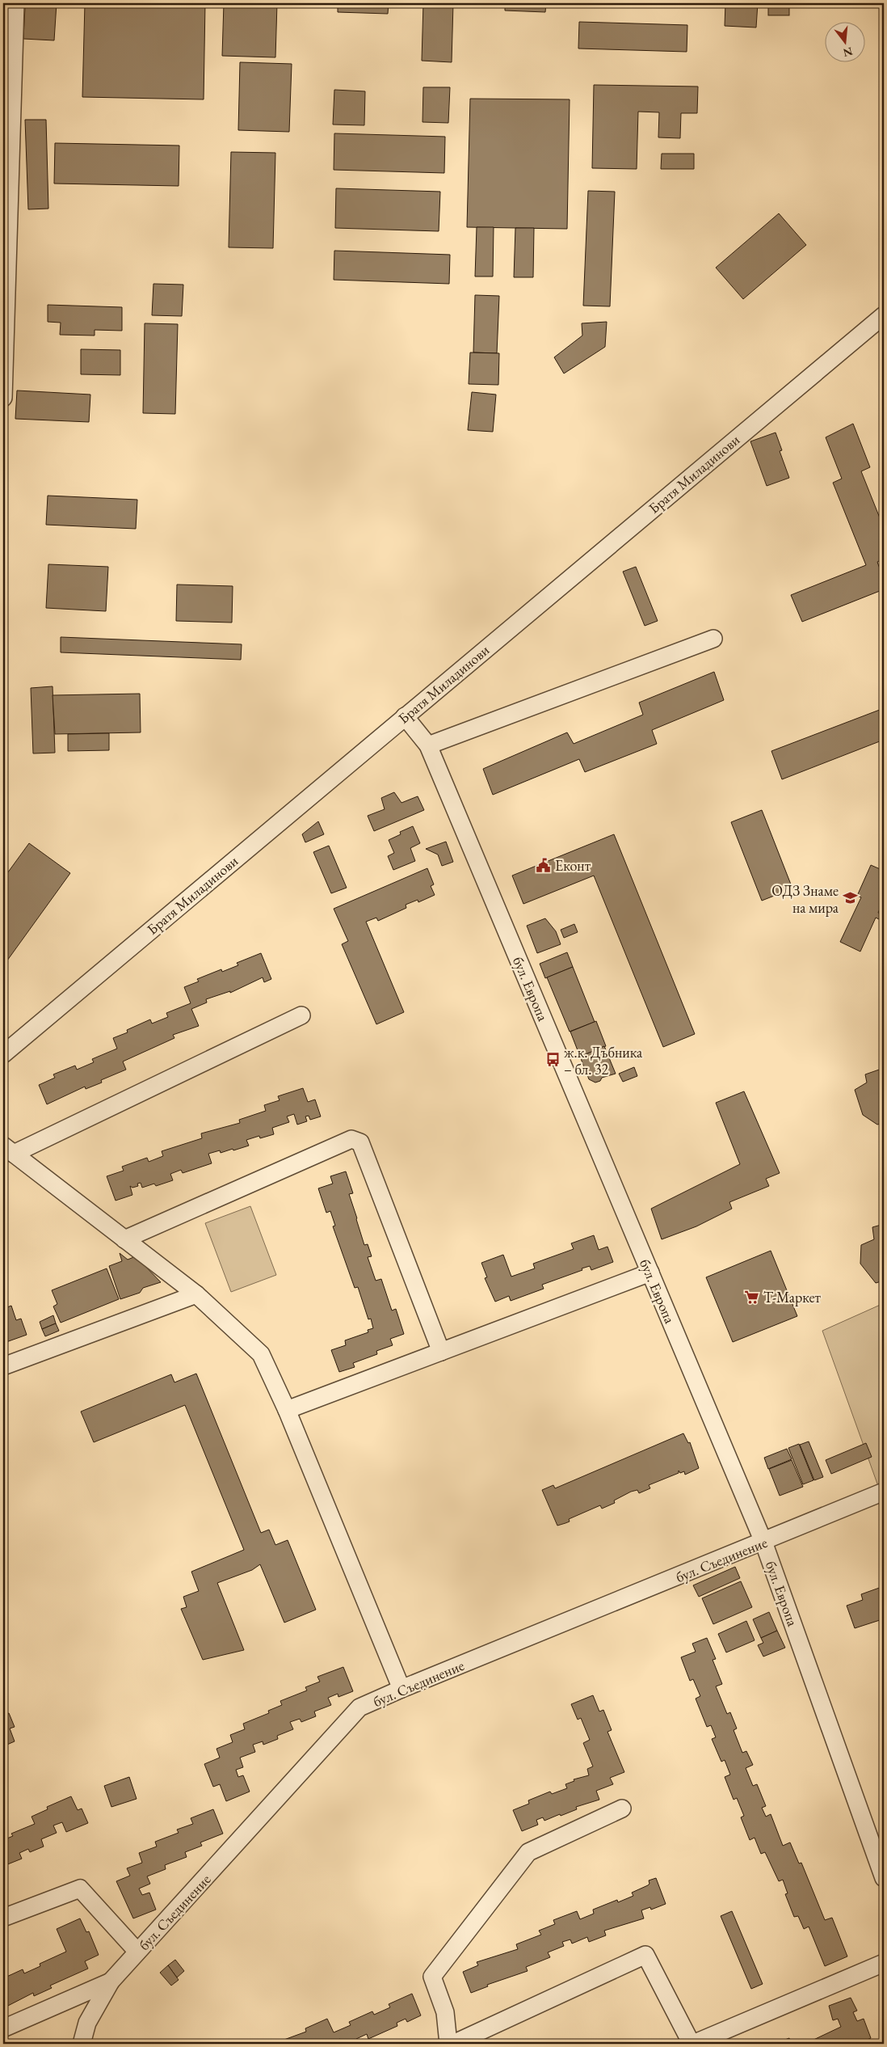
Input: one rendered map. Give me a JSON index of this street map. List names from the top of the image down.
{
  "streets": {
    "street": ["Братя Миладинови", "бул. Европа", "бул. Съединение"]
  },
  "crossings": [
    ["Братя Миладинови", "бул. Европа"],
    ["бул. Европа", "бул. Съединение"]
  ],
  "places": {
    "public building": ["Еконт"],
    "school or university": ["ОДЗ Знаме на мира"],
    "bus stop": ["ж.к. Дъбника – бл. 32"],
    "supermarket": ["Т-Маркет"]
  },
  "north": "bottom"
}
